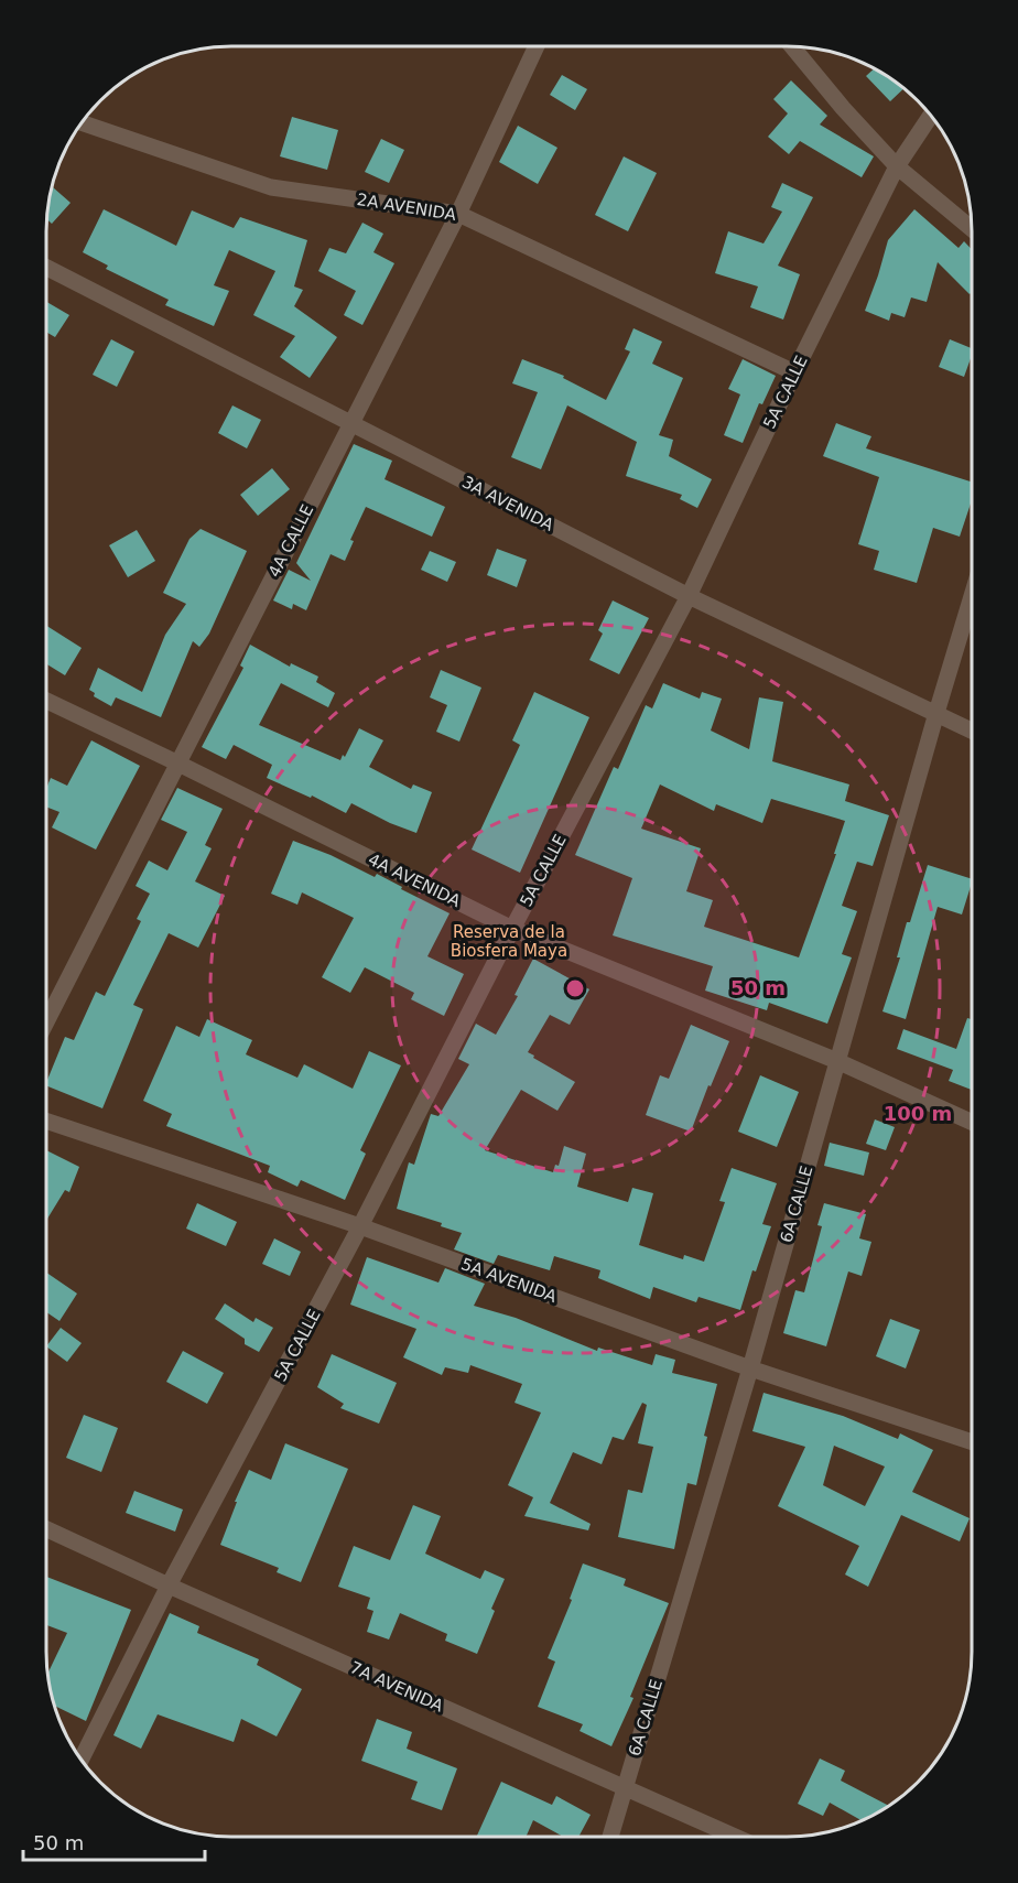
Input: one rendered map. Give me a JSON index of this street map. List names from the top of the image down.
{
  "streets": {
    "street": [
      "2A AVENIDA",
      "5A CALLE",
      "3A AVENIDA",
      "4A CALLE",
      "4A AVENIDA",
      "6A CALLE",
      "5A AVENIDA",
      "7A AVENIDA"
    ]
  },
  "crossings": [
    ["2A AVENIDA", "5A CALLE"],
    ["2A AVENIDA", "4A CALLE"],
    ["5A CALLE", "3A AVENIDA"],
    ["5A CALLE", "4A AVENIDA"],
    ["5A CALLE", "5A AVENIDA"],
    ["5A CALLE", "7A AVENIDA"],
    ["3A AVENIDA", "4A CALLE"],
    ["3A AVENIDA", "6A CALLE"],
    ["4A CALLE", "4A AVENIDA"],
    ["4A AVENIDA", "6A CALLE"],
    ["6A CALLE", "5A AVENIDA"],
    ["6A CALLE", "7A AVENIDA"]
  ],
  "parks": ["Reserva de la Biosfera Maya"],
  "scale_bar": "50 m",
  "rings": ["50 m", "100 m"]
}
